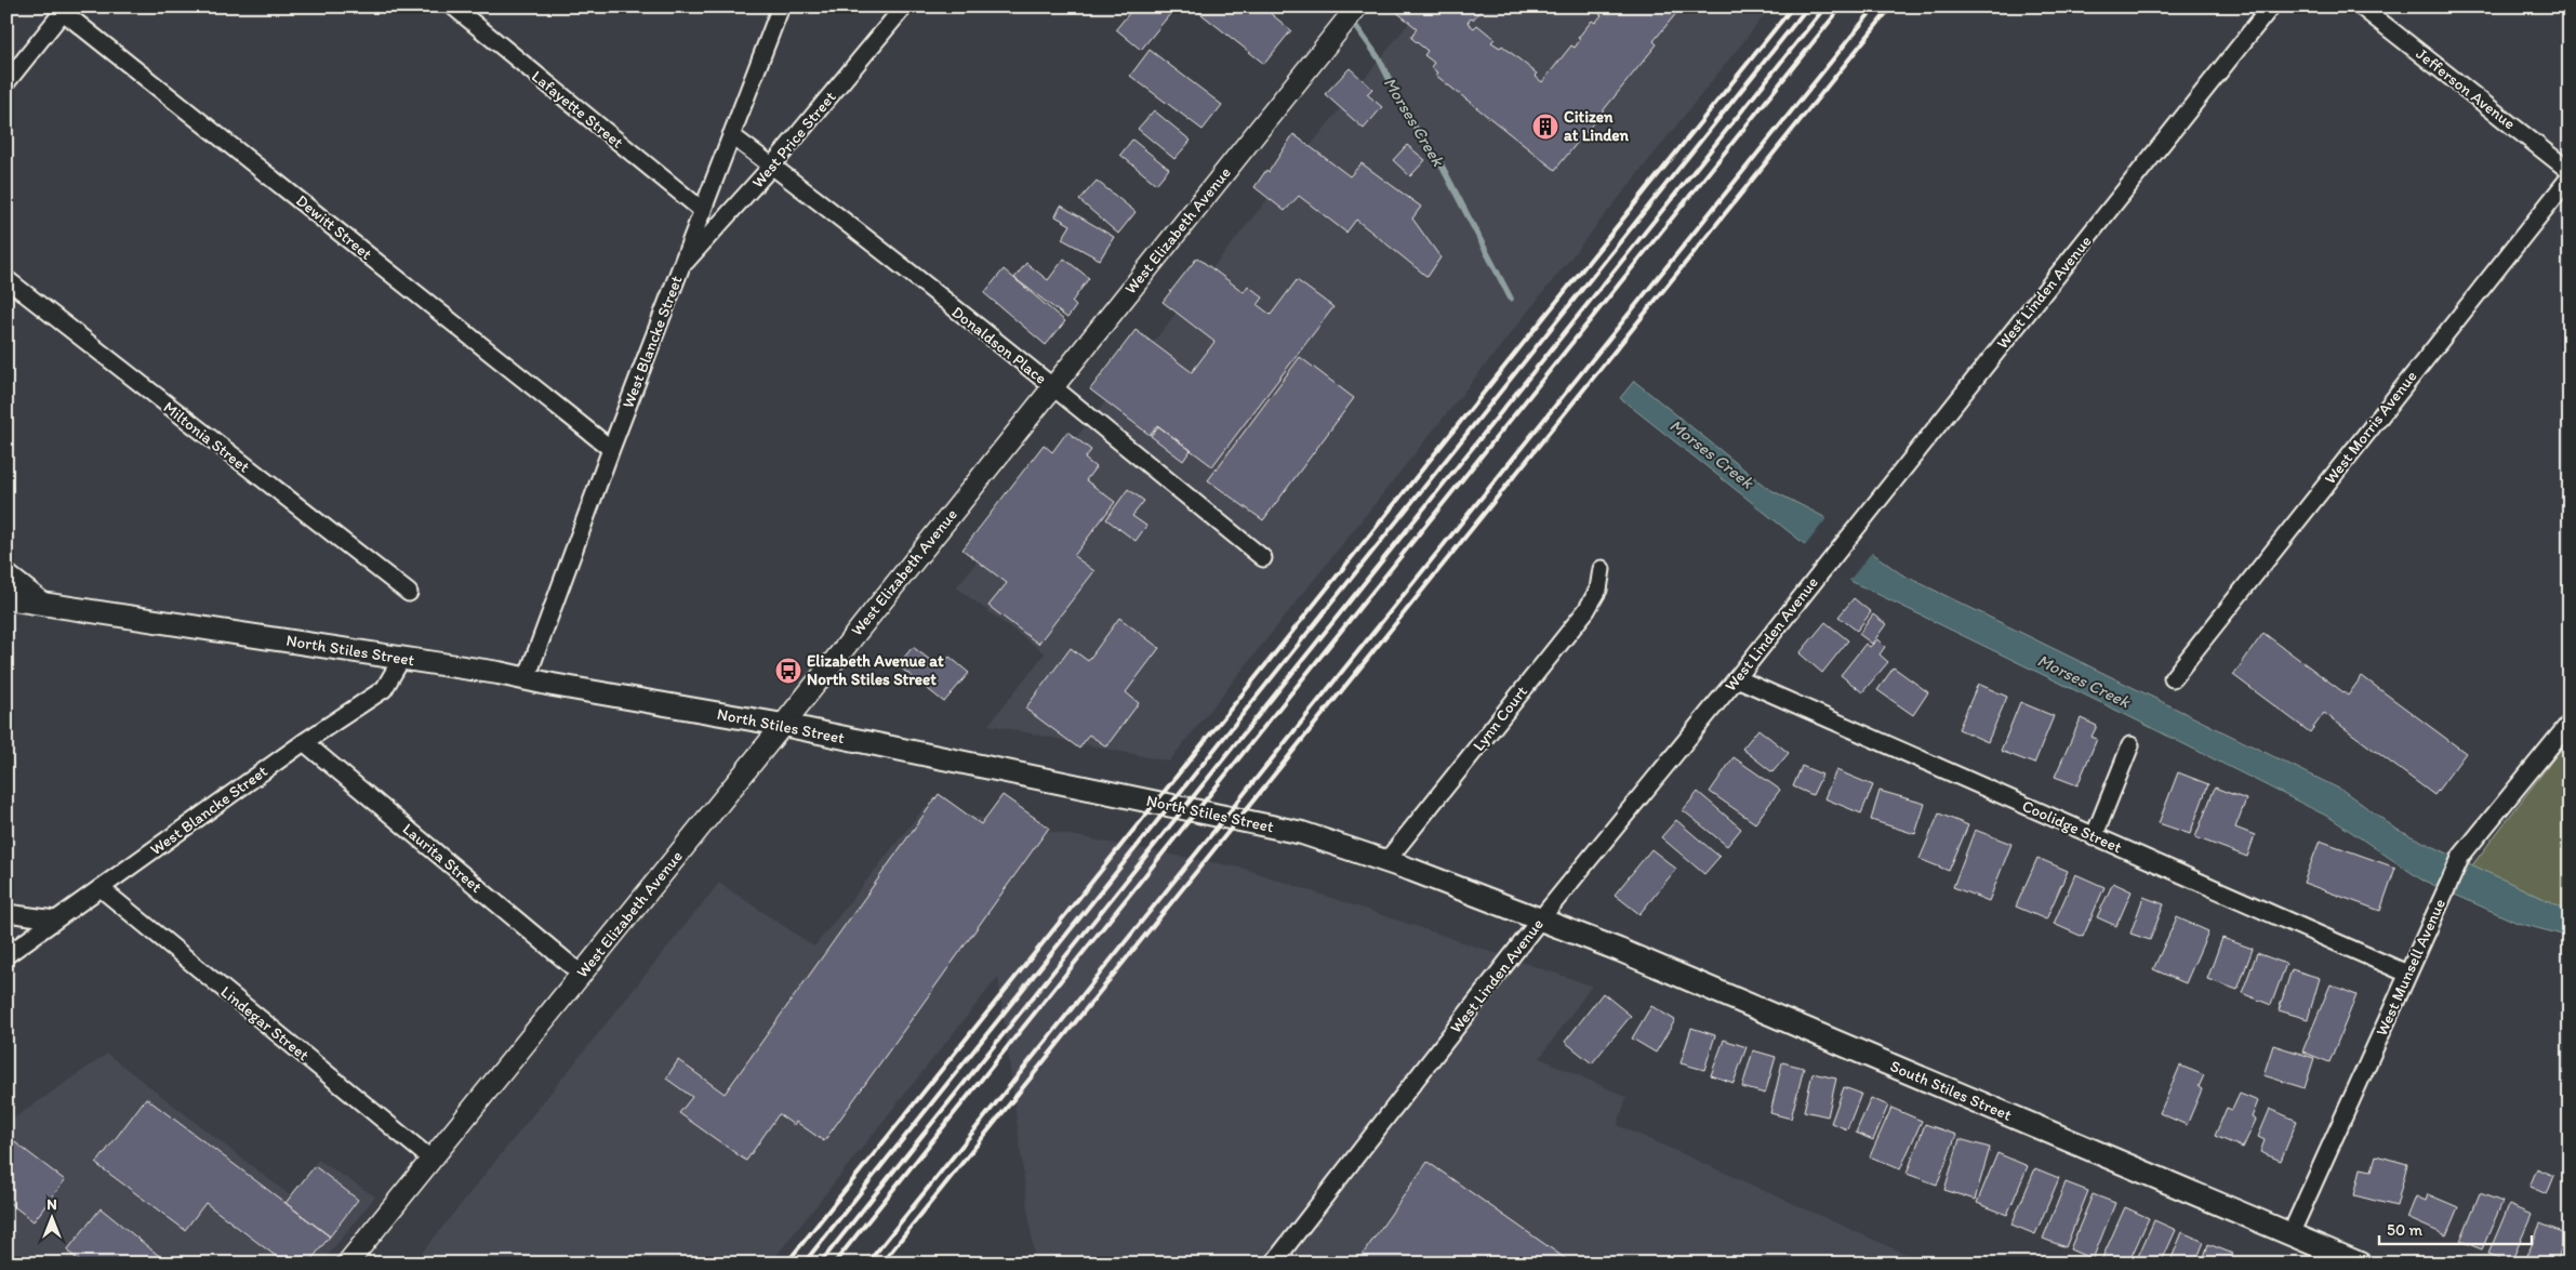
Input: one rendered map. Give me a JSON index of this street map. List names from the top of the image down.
{
  "streets": {
    "main road": ["North Stiles Street", "South Stiles Street"],
    "street": [
      "Jefferson Avenue",
      "Lafayette Street",
      "West Price Street",
      "Dewitt Street",
      "West Elizabeth Avenue",
      "West Linden Avenue",
      "West Blancke Street",
      "Donaldson Place",
      "West Morris Avenue",
      "Miltonia Street",
      "Lynn Court",
      "Coolidge Street",
      "Laurita Street",
      "West Munsell Avenue",
      "Lindegar Street"
    ]
  },
  "crossings": [
    ["Lafayette Street", "West Blancke Street"],
    ["West Price Street", "West Blancke Street"],
    ["West Price Street", "Donaldson Place"],
    ["Dewitt Street", "West Blancke Street"],
    ["West Elizabeth Avenue", "Donaldson Place"],
    ["West Elizabeth Avenue", "North Stiles Street"],
    ["West Elizabeth Avenue", "Laurita Street"],
    ["West Elizabeth Avenue", "Lindegar Street"],
    ["West Linden Avenue", "North Stiles Street"],
    ["West Linden Avenue", "Coolidge Street"],
    ["West Linden Avenue", "South Stiles Street"],
    ["West Blancke Street", "Donaldson Place"],
    ["West Blancke Street", "North Stiles Street"],
    ["West Blancke Street", "Laurita Street"],
    ["West Blancke Street", "Lindegar Street"],
    ["North Stiles Street", "Lynn Court"],
    ["North Stiles Street", "South Stiles Street"],
    ["Coolidge Street", "West Munsell Avenue"],
    ["West Munsell Avenue", "South Stiles Street"]
  ],
  "water": ["Morses Creek"],
  "places": {
    "building": ["Citizen at Linden"],
    "bus stop": ["Elizabeth Avenue at North Stiles Street"]
  },
  "scale_bar": "50 m",
  "north": "top"
}
